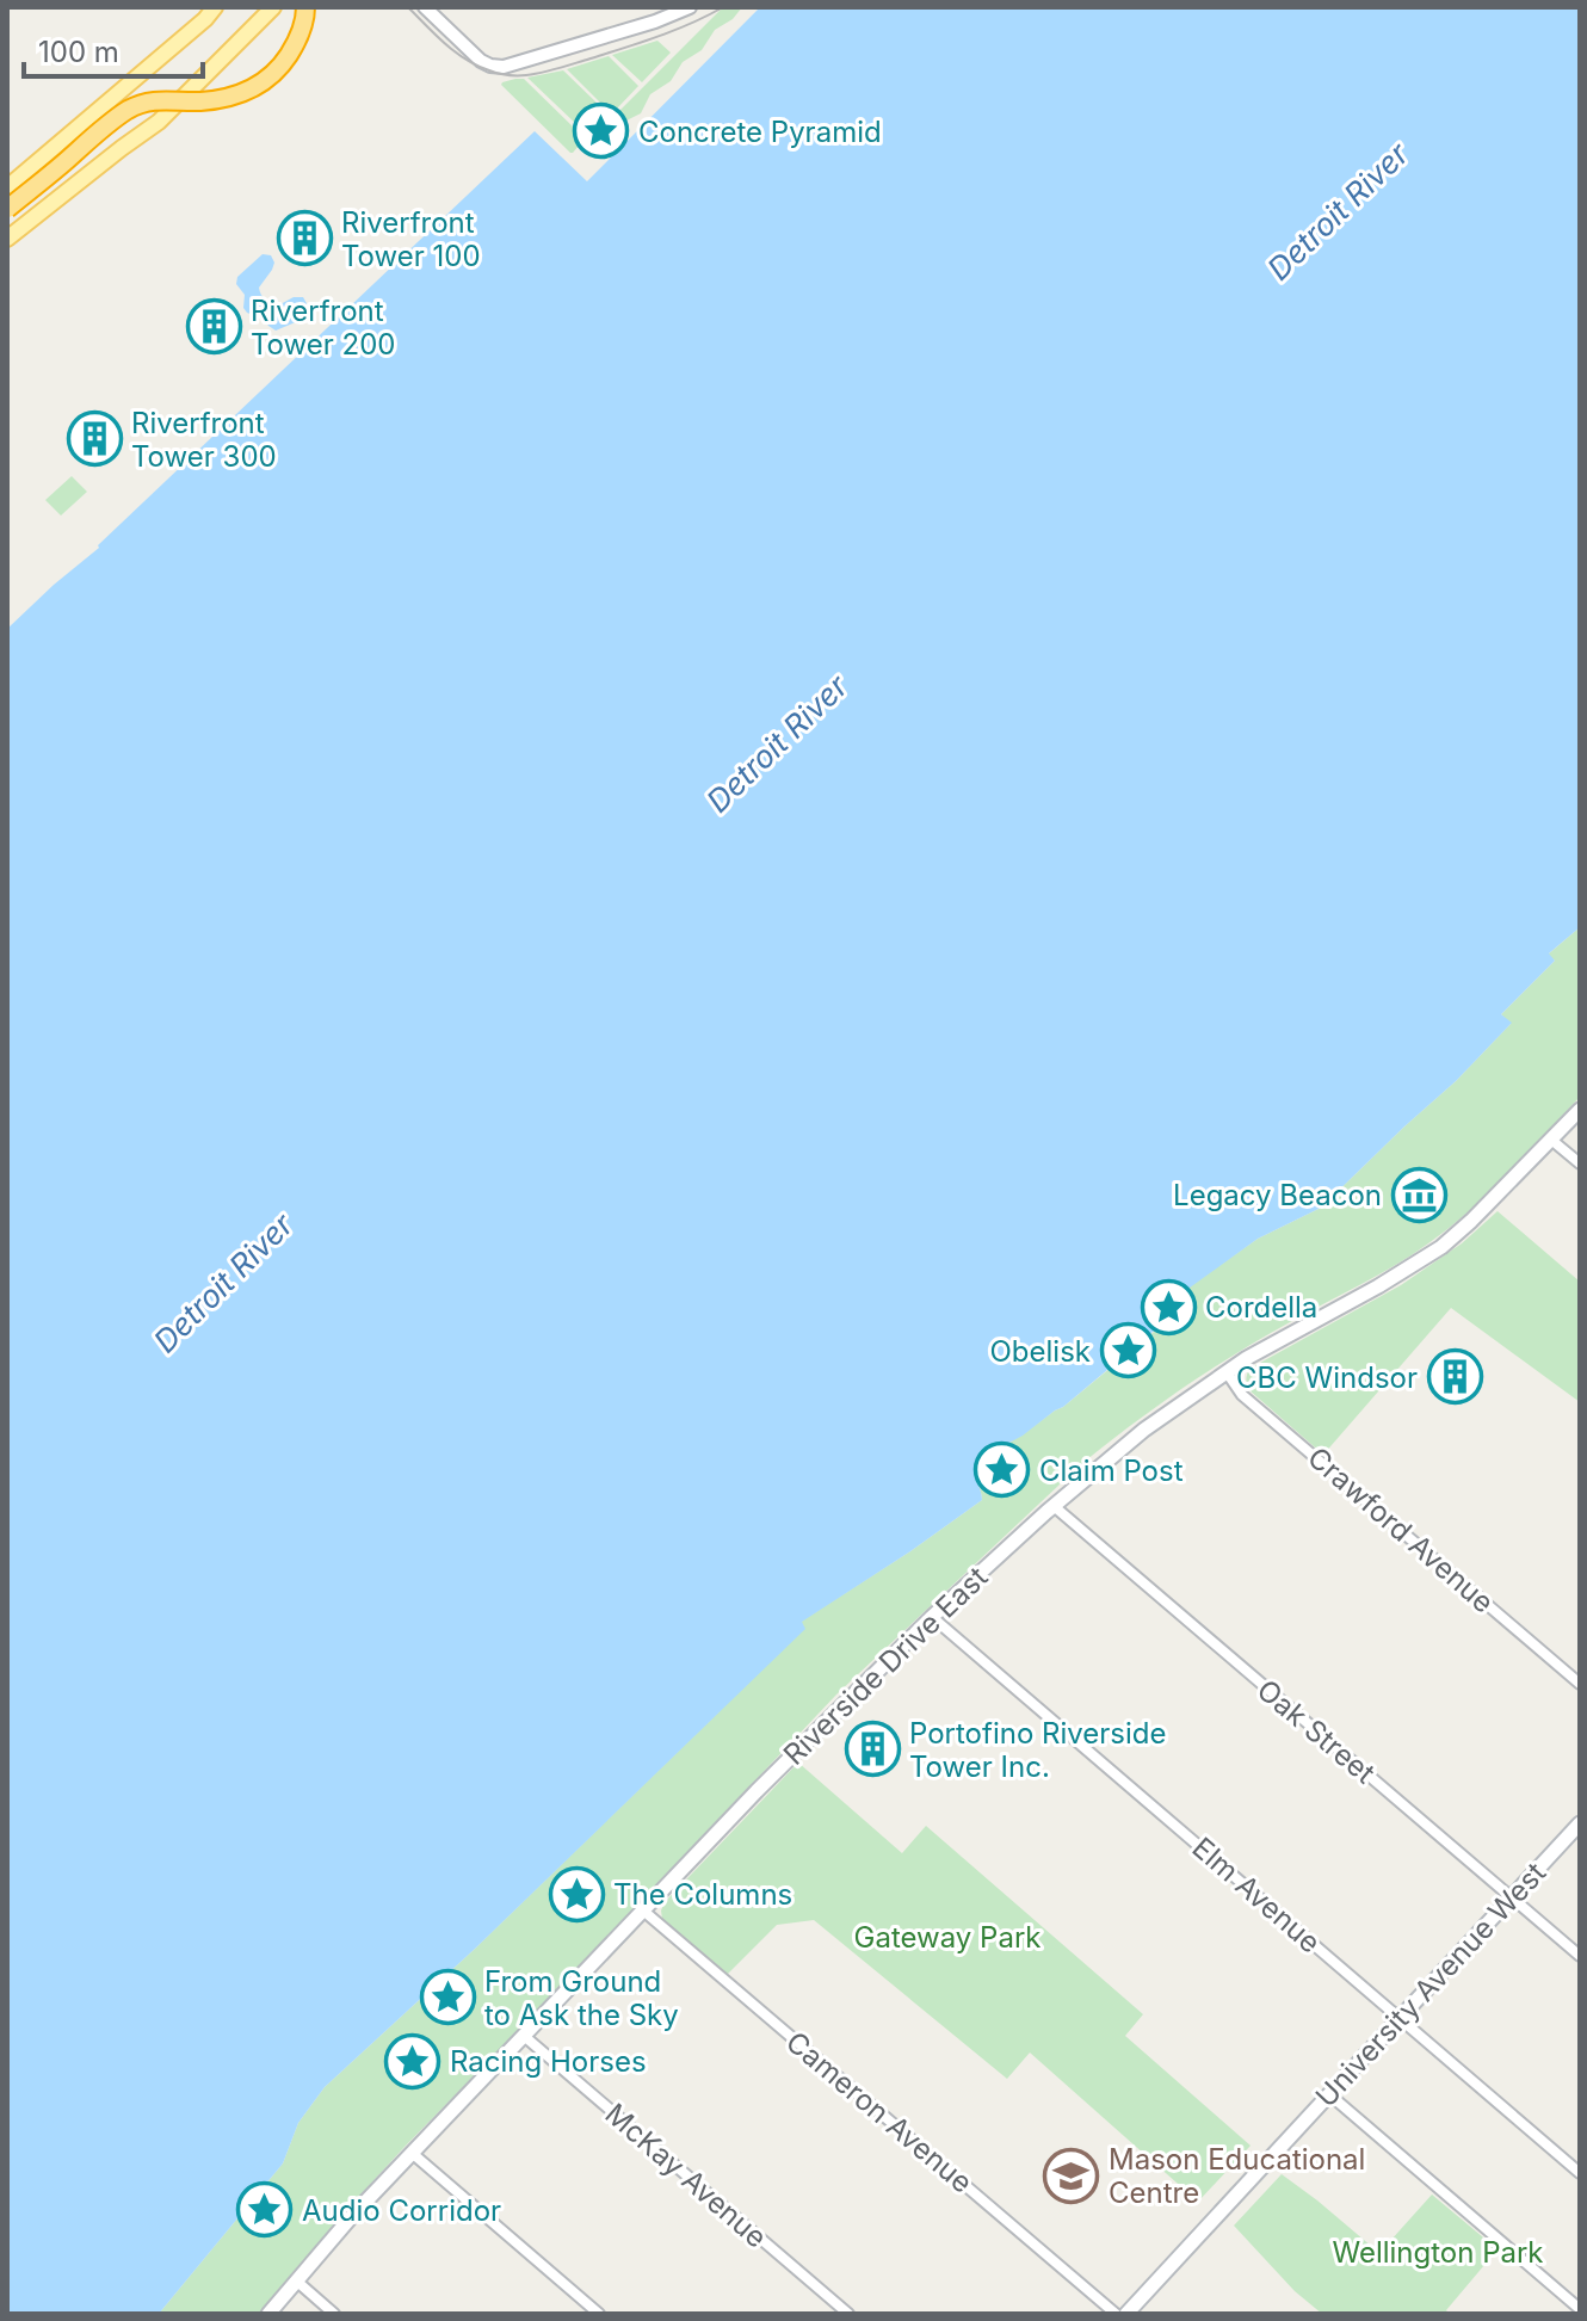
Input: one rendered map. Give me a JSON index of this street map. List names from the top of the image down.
{
  "streets": {
    "main road": ["Riverside Drive East", "University Avenue West"],
    "street": [
      "Crawford Avenue",
      "Oak Street",
      "Elm Avenue",
      "Cameron Avenue",
      "McKay Avenue"
    ]
  },
  "crossings": [
    ["Crawford Avenue", "Riverside Drive East"],
    ["Riverside Drive East", "Oak Street"],
    ["Riverside Drive East", "Elm Avenue"],
    ["Riverside Drive East", "Cameron Avenue"],
    ["Riverside Drive East", "McKay Avenue"],
    ["Oak Street", "University Avenue West"],
    ["Elm Avenue", "University Avenue West"]
  ],
  "water": ["Detroit River"],
  "parks": ["Gateway Park", "Wellington Park"],
  "places": {
    "place": [
      "Concrete Pyramid",
      "Cordella",
      "Obelisk",
      "Claim Post",
      "The Columns",
      "From Ground to Ask the Sky",
      "Racing Horses",
      "Audio Corridor"
    ],
    "building": [
      "Riverfront Tower 100",
      "Riverfront Tower 200",
      "Riverfront Tower 300",
      "CBC Windsor",
      "Portofino Riverside Tower Inc."
    ],
    "museum": ["Legacy Beacon"],
    "school or university": ["Mason Educational Centre"]
  },
  "scale_bar": "100 m"
}
